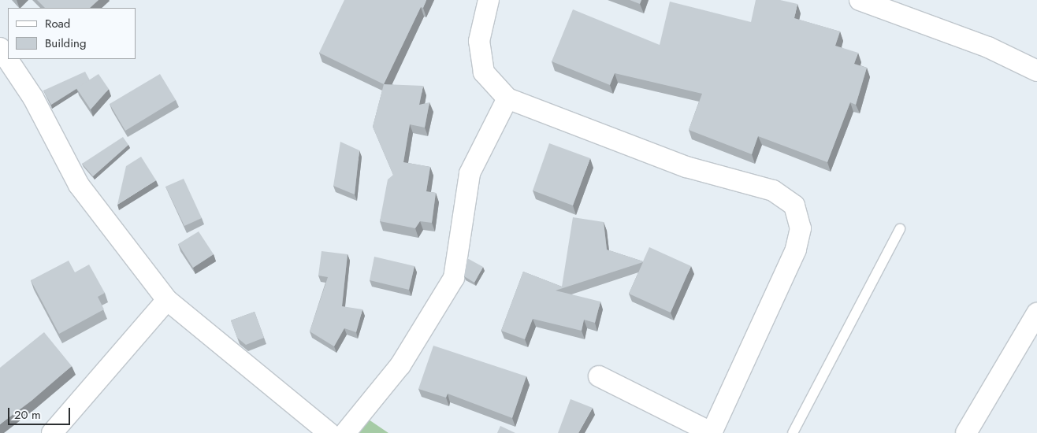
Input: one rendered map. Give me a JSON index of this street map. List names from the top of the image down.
{
  "legend": ["Road", "Building"],
  "scale_bar": "20 m"
}
